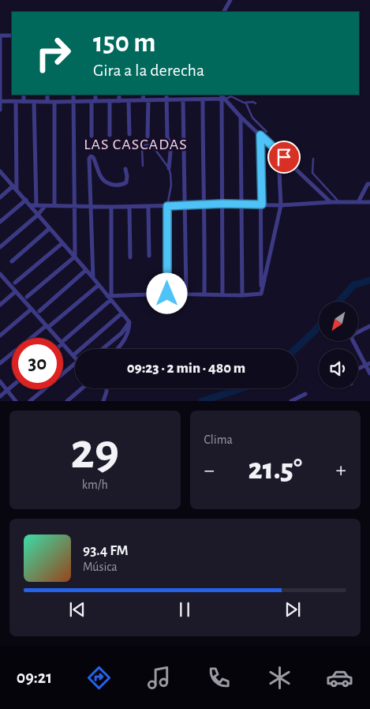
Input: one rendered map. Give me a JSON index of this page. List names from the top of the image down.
{
  "districts": ["LAS CASCADAS"],
  "north": "bottom left",
  "page": {
    "turn": ["150 m", "Gira a la derecha"],
    "limit": "30",
    "trip": "09:23 · 2 min · 480 m",
    "tile": [
      ["29", "km/h"],
      "Clima"
    ],
    "heat": ["−", "21.5°", "+"],
    "song": ["93.4 FM", "Música"],
    "tabs": "09:21"
  }
}
